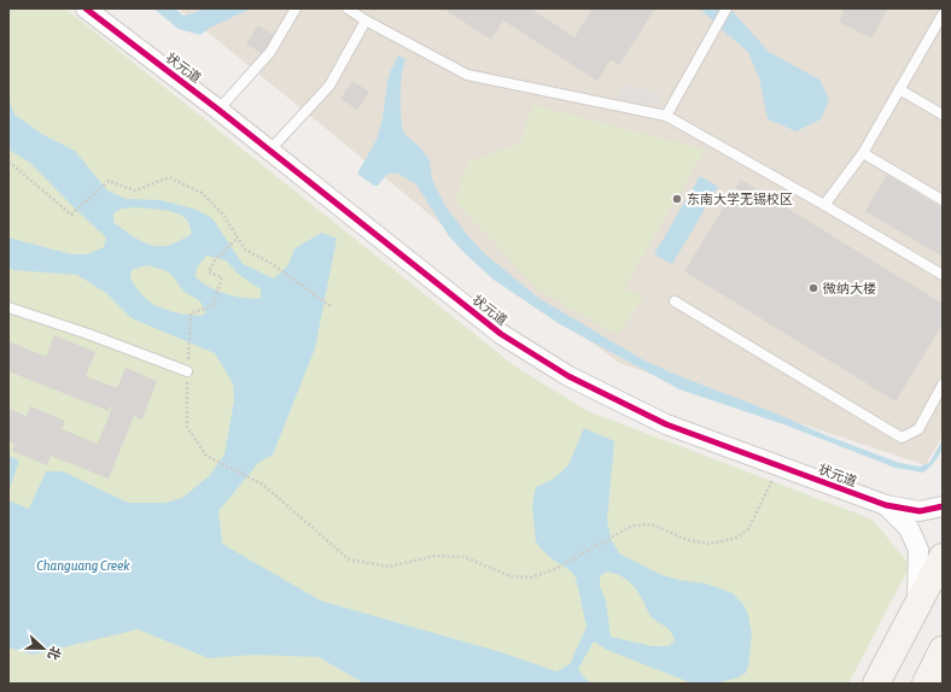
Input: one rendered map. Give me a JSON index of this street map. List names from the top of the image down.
{
  "streets": {
    "street": ["状元道"]
  },
  "water": ["Changuang Creek"],
  "places": ["东南大学无锡校区", "微纳大楼"],
  "north": "right"
}
